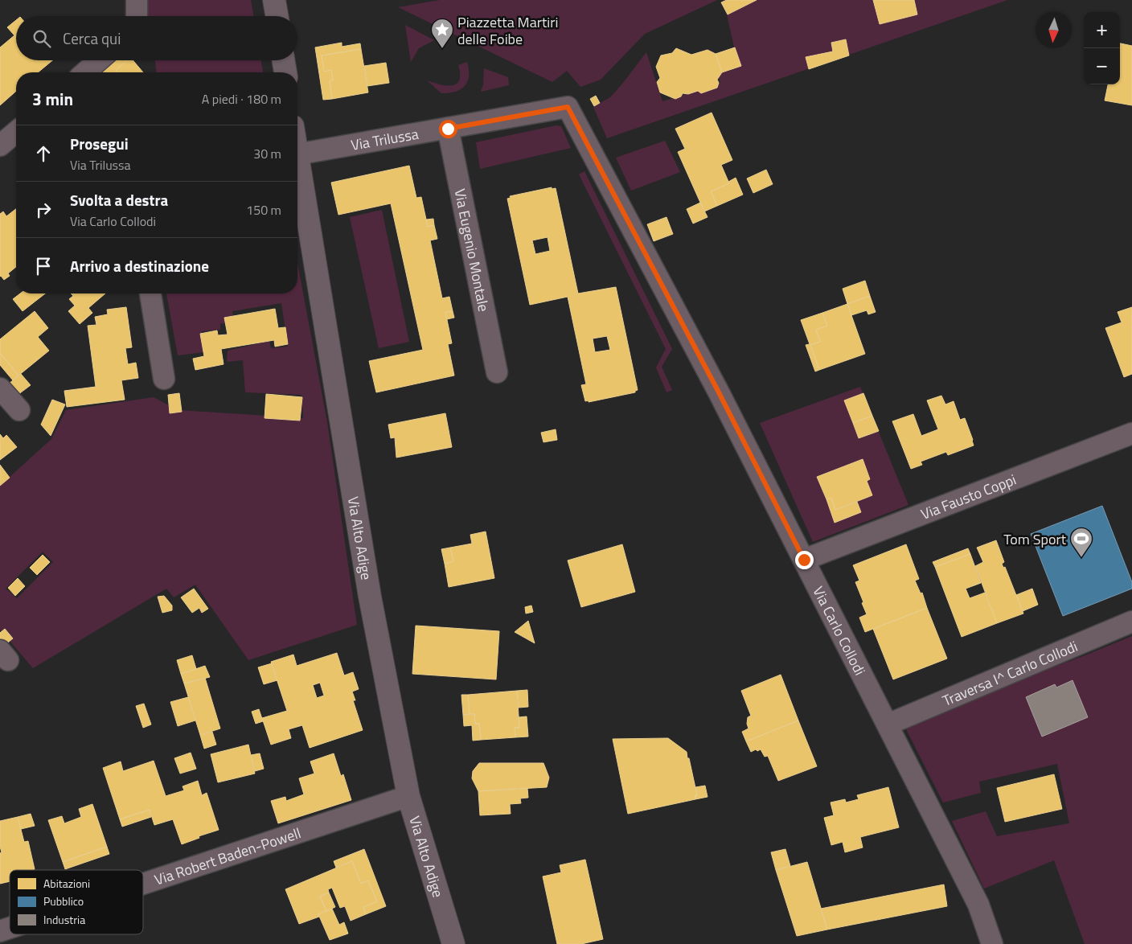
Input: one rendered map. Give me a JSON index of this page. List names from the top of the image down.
{
  "streets": {
    "street": [
      "Via Trilussa",
      "Via Eugenio Montale",
      "Via Fausto Coppi",
      "Via Alto Adige",
      "Via Carlo Collodi",
      "Traversa I^ Carlo Collodi",
      "Via Robert Baden-Powell"
    ]
  },
  "crossings": [
    ["Via Trilussa", "Via Eugenio Montale"],
    ["Via Trilussa", "Via Carlo Collodi"],
    ["Via Fausto Coppi", "Via Carlo Collodi"],
    ["Via Alto Adige", "Via Robert Baden-Powell"],
    ["Via Carlo Collodi", "Traversa I^ Carlo Collodi"]
  ],
  "places": {
    "place": ["Piazzetta Martiri delle Foibe"],
    "sports": ["Tom Sport"]
  },
  "legend": ["Abitazioni", "Pubblico", "Industria"],
  "north": "bottom",
  "page": {
    "map_buttons": ["+", "−"],
    "search": "Cerca qui",
    "heading": ["3 min", "A piedi · 180 m"],
    "list": [
      ["Prosegui", "Via Trilussa", "30 m"],
      ["Svolta a destra", "Via Carlo Collodi", "150 m"],
      "Arrivo a destinazione"
    ]
  }
}
